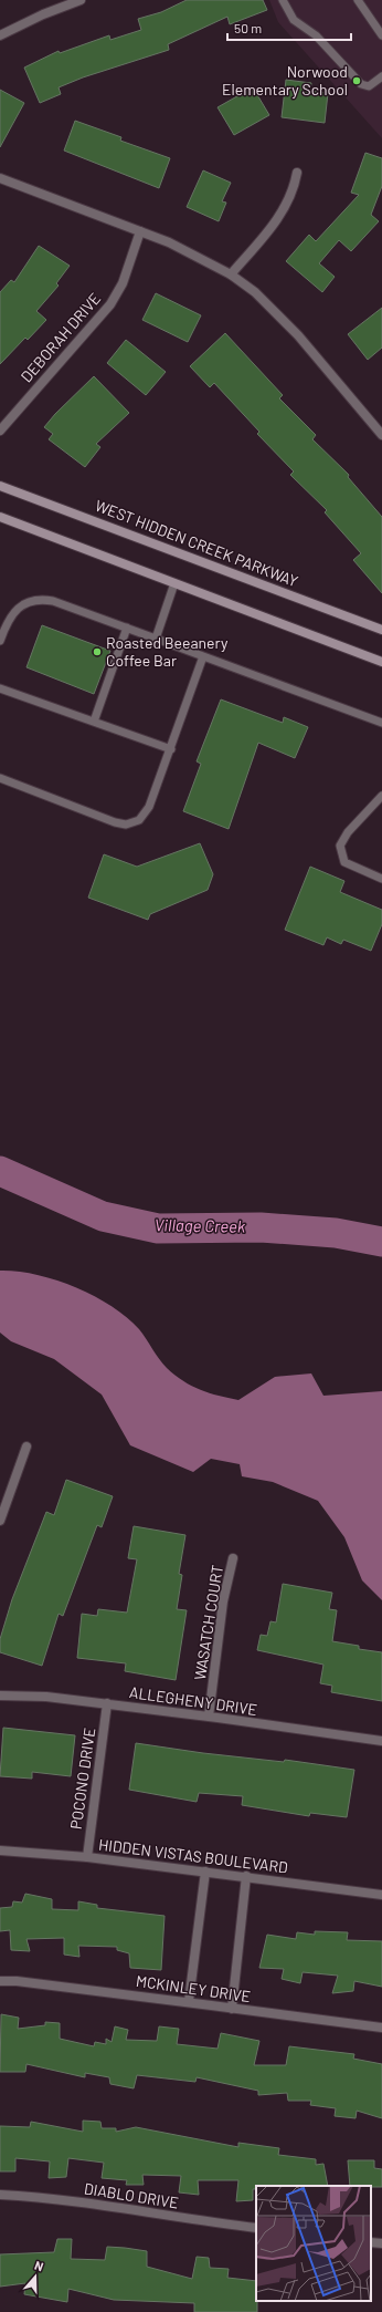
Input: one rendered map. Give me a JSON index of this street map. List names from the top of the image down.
{
  "streets": {
    "main road": ["WEST HIDDEN CREEK PARKWAY"],
    "street": [
      "DEBORAH DRIVE",
      "WASATCH COURT",
      "ALLEGHENY DRIVE",
      "POCONO DRIVE",
      "HIDDEN VISTAS BOULEVARD",
      "MCKINLEY DRIVE",
      "DIABLO DRIVE"
    ]
  },
  "crossings": [
    ["WASATCH COURT", "ALLEGHENY DRIVE"],
    ["ALLEGHENY DRIVE", "POCONO DRIVE"],
    ["POCONO DRIVE", "HIDDEN VISTAS BOULEVARD"]
  ],
  "water": ["Village Creek"],
  "places": ["Norwood Elementary School", "Roasted Beeanery Coffee Bar"],
  "scale_bar": "50 m",
  "north": "top"
}
